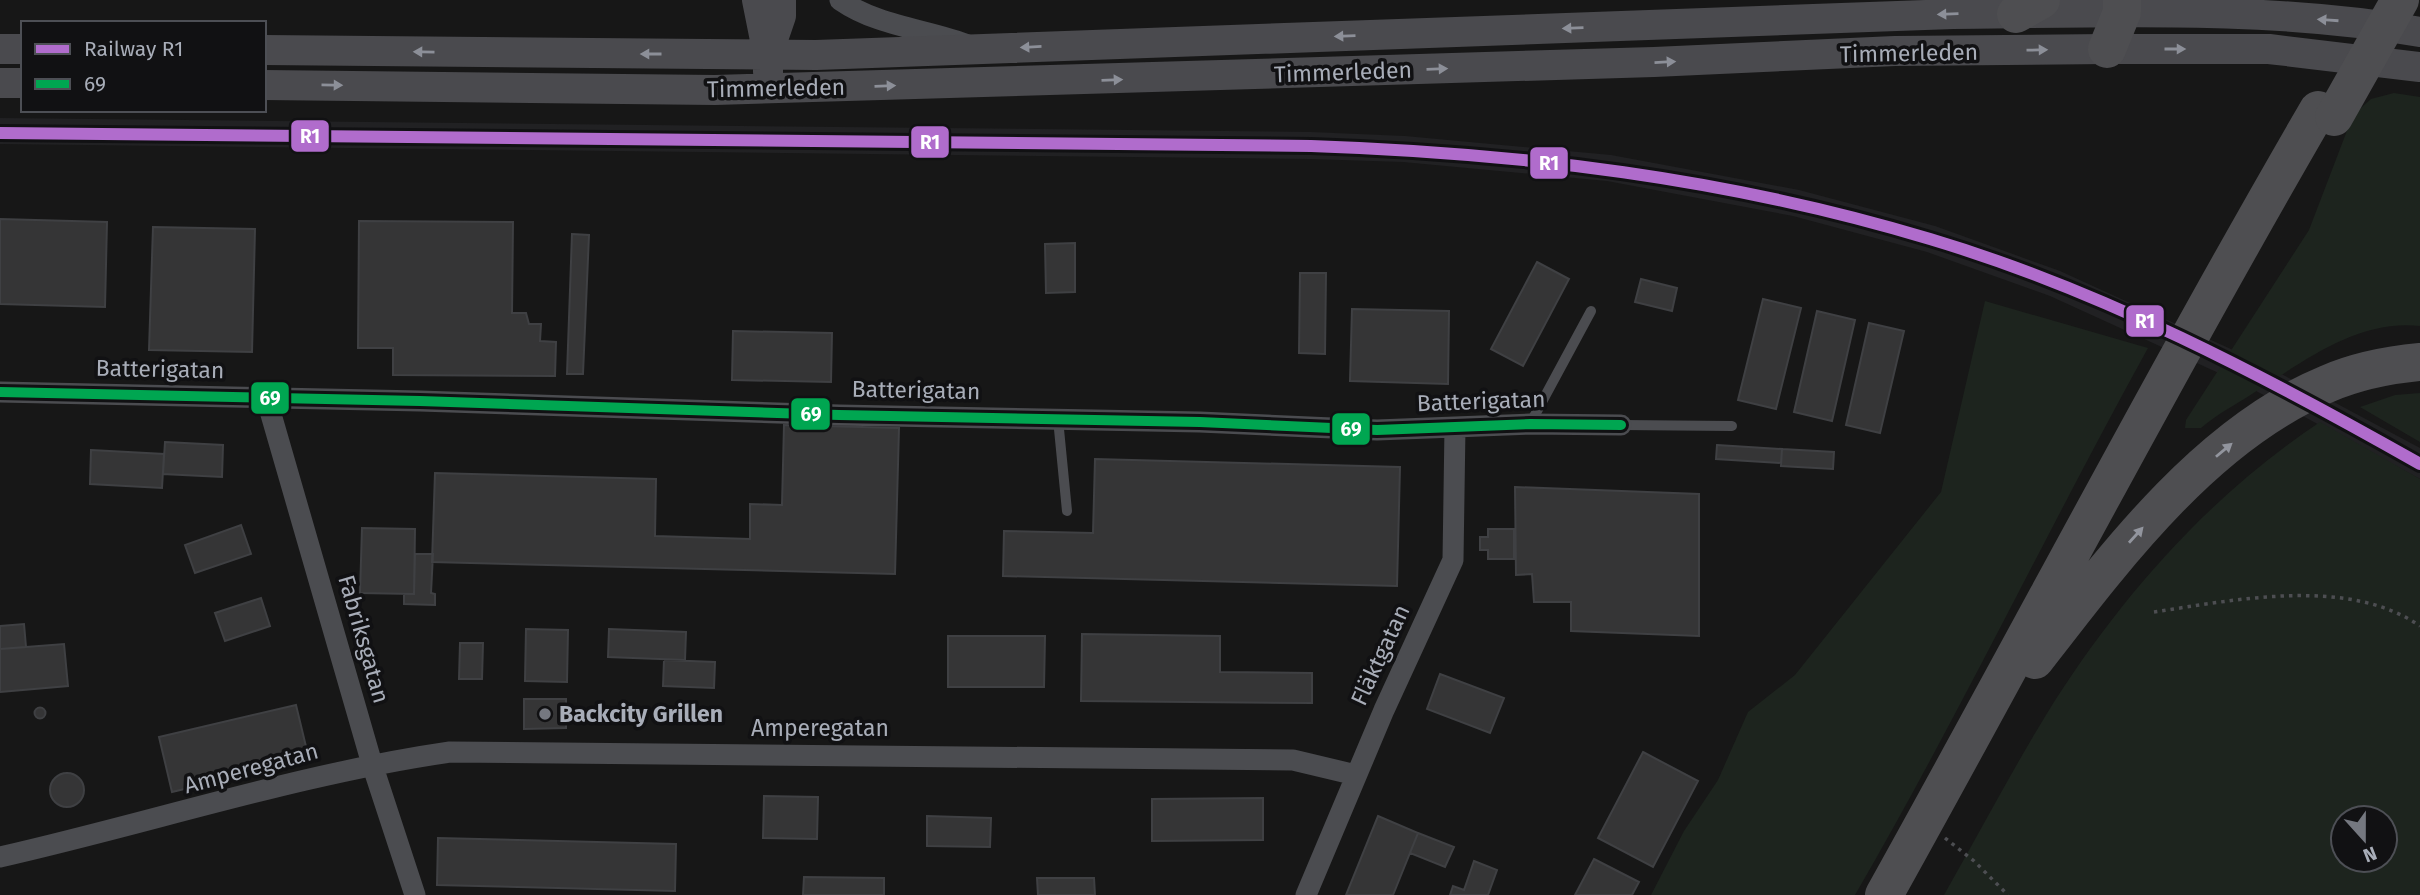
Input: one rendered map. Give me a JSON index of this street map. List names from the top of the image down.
{
  "streets": {
    "main road": ["Timmerleden"],
    "street": [
      "Batterigatan",
      "Fabriksgatan",
      "Fläktgatan",
      "Amperegatan"
    ]
  },
  "crossings": [
    ["Batterigatan", "Fabriksgatan"],
    ["Batterigatan", "Fläktgatan"],
    ["Fabriksgatan", "Amperegatan"],
    ["Fläktgatan", "Amperegatan"]
  ],
  "places": ["Backcity Grillen"],
  "lines": ["rail line R1", "transit line 69"],
  "legend": ["Railway R1", "69"],
  "north": "bottom"
}
